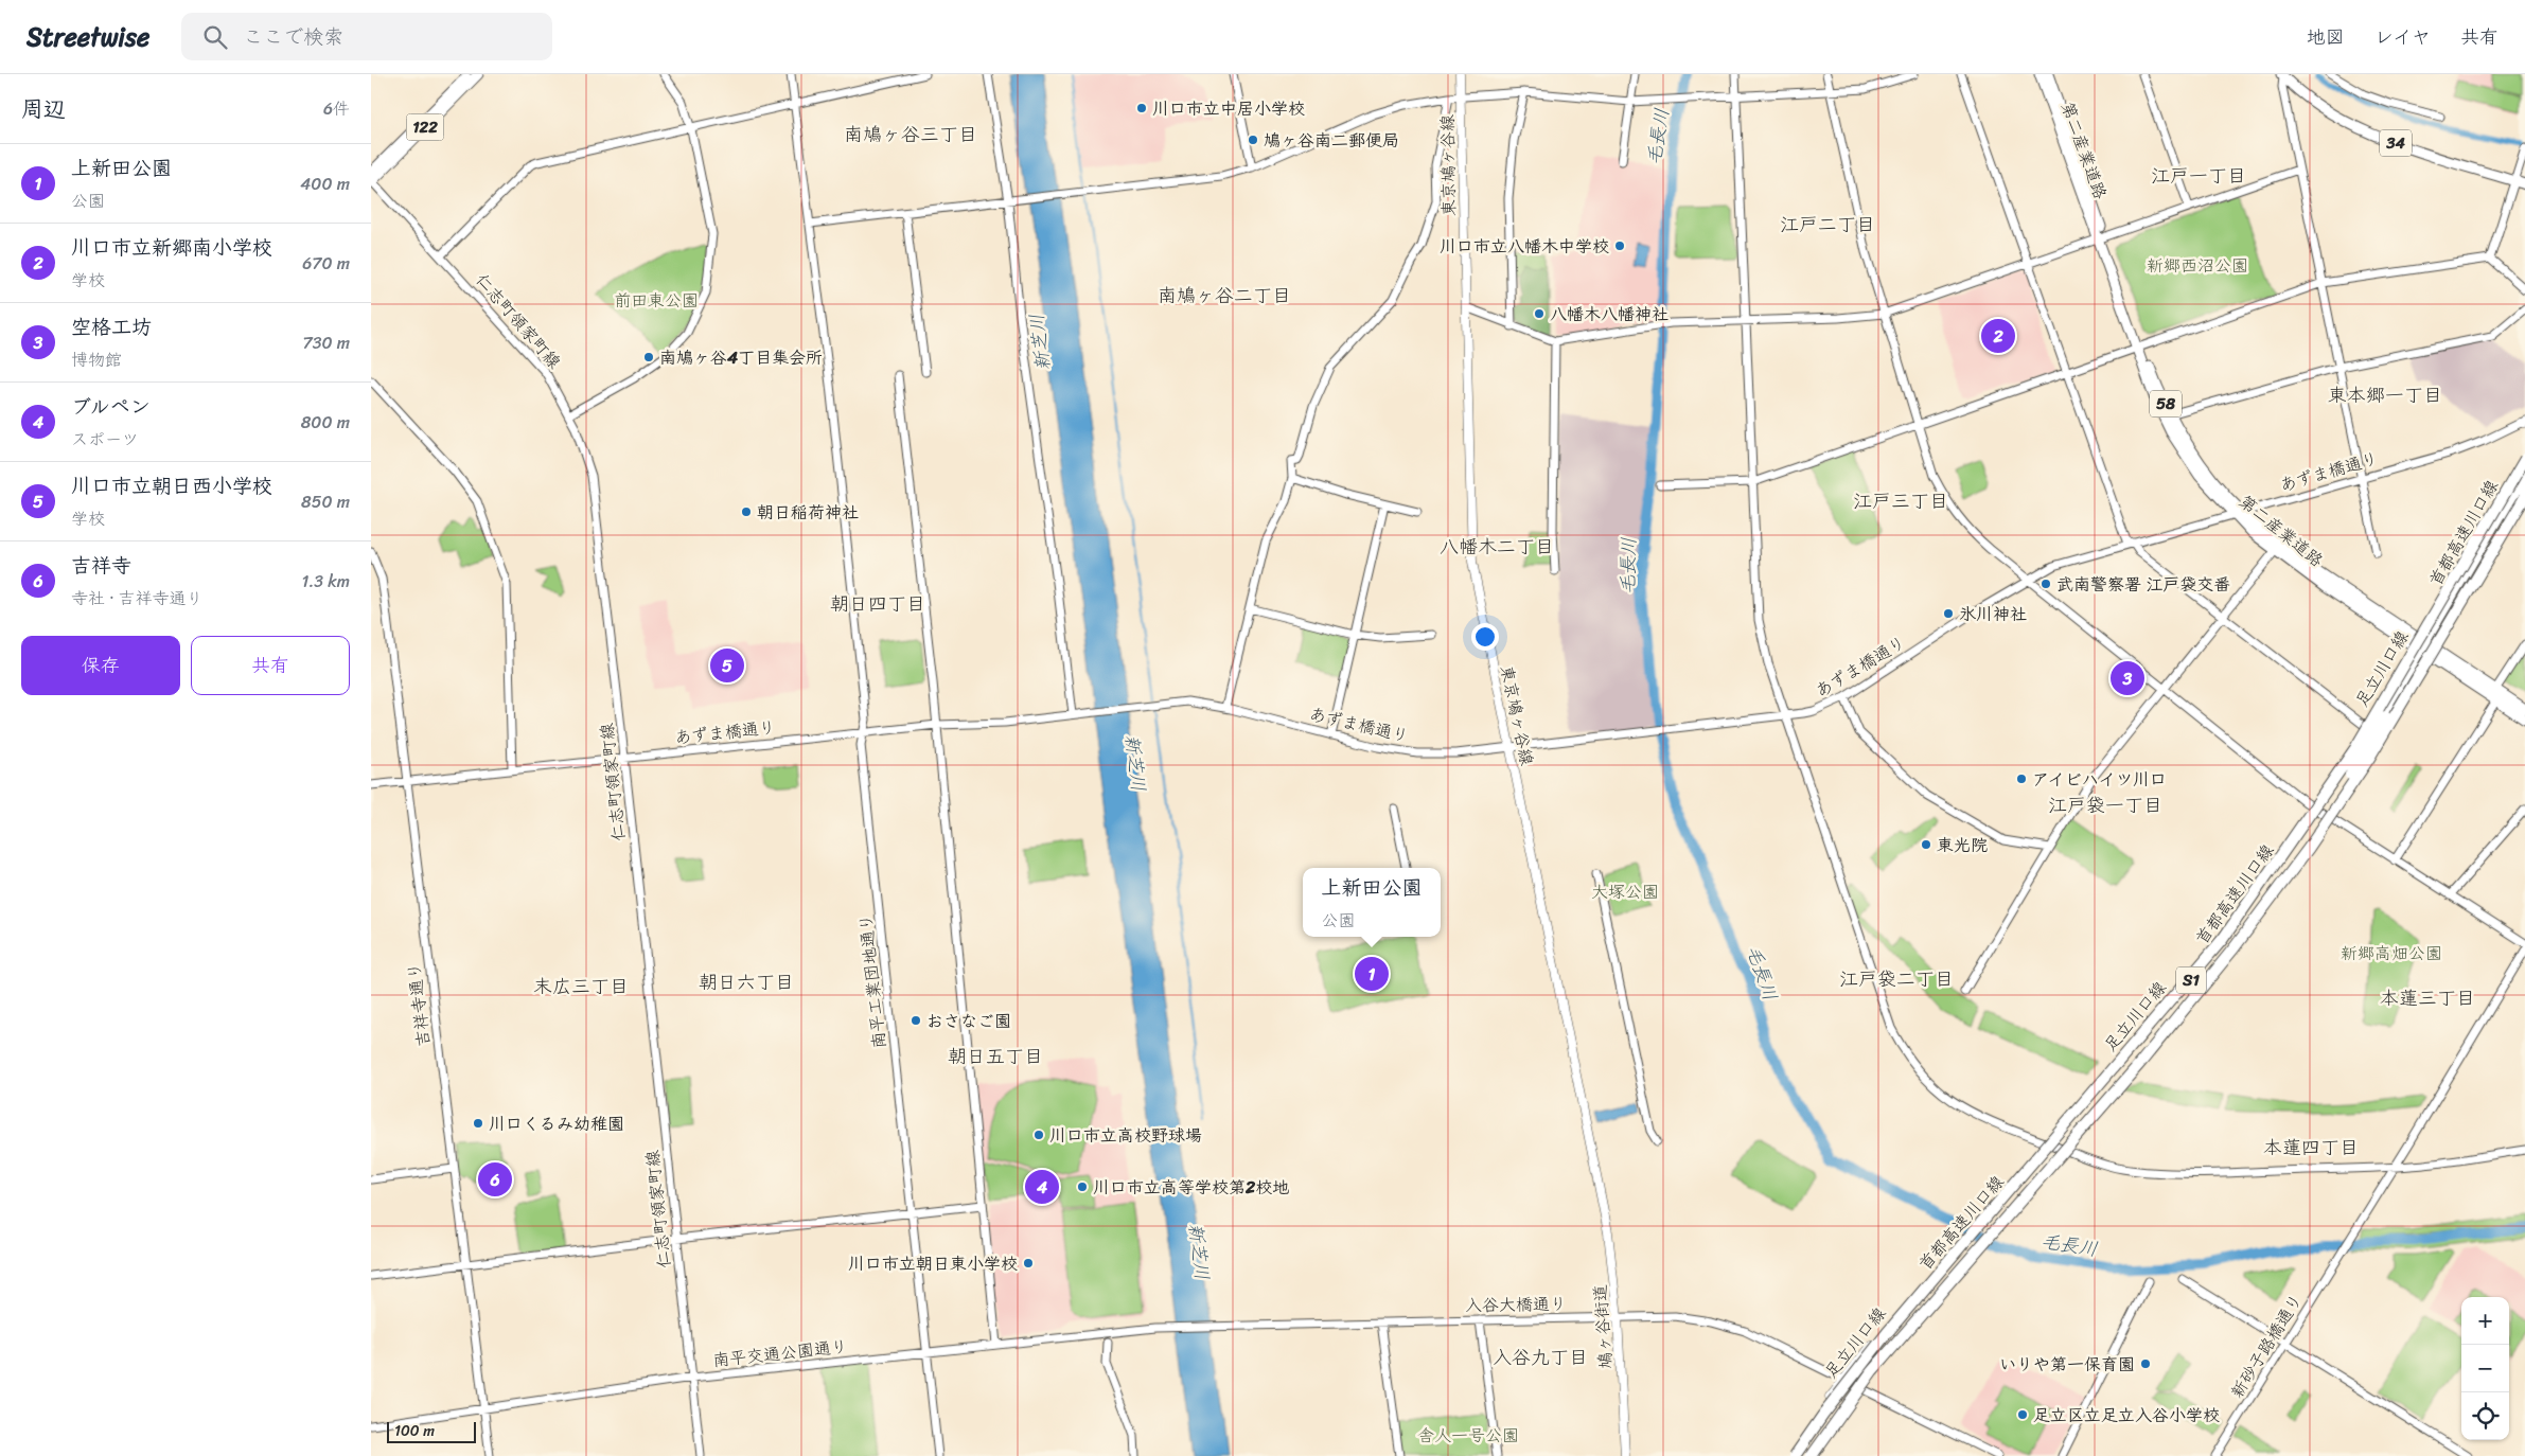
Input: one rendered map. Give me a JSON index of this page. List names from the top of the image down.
{
  "streets": {
    "highway": ["首都高速川口線", "S1"],
    "main road": [
      "122",
      "34",
      "第二産業道路",
      "東京鳩ヶ谷線",
      "58",
      "足立川口線",
      "鳩ヶ谷街道"
    ],
    "street": [
      "仁志町領家町線",
      "あずま橋通り",
      "南平工業団地通り",
      "吉祥寺通り",
      "入谷大橋通り",
      "新砂子路橋通り",
      "南平交通公園通り"
    ]
  },
  "crossings": [
    ["122", "仁志町領家町線"],
    ["第二産業道路", "あずま橋通り"],
    ["第二産業道路", "足立川口線"],
    ["東京鳩ヶ谷線", "あずま橋通り"],
    ["東京鳩ヶ谷線", "鳩ヶ谷街道"],
    ["仁志町領家町線", "あずま橋通り"],
    ["仁志町領家町線", "南平交通公園通り"],
    ["あずま橋通り", "南平工業団地通り"],
    ["あずま橋通り", "吉祥寺通り"],
    ["首都高速川口線", "足立川口線"],
    ["足立川口線", "入谷大橋通り"],
    ["南平工業団地通り", "南平交通公園通り"],
    ["吉祥寺通り", "南平交通公園通り"],
    ["入谷大橋通り", "鳩ヶ谷街道"],
    ["入谷大橋通り", "南平交通公園通り"]
  ],
  "districts": [
    "南鳩ヶ谷三丁目",
    "江戸一丁目",
    "江戸二丁目",
    "南鳩ヶ谷二丁目",
    "東本郷一丁目",
    "江戸三丁目",
    "八幡木二丁目",
    "朝日四丁目",
    "江戸袋一丁目",
    "江戸袋二丁目",
    "朝日六丁目",
    "末広三丁目",
    "本蓮三丁目",
    "朝日五丁目",
    "本蓮四丁目",
    "入谷九丁目"
  ],
  "water": ["毛長川", "新芝川"],
  "parks": [
    "新郷西沼公園",
    "前田東公園",
    "大塚公園",
    "新郷高畑公園",
    "舎人一号公園"
  ],
  "places": [
    "川口市立中居小学校",
    "鳩ヶ谷南二郵便局",
    "川口市立八幡木中学校",
    "八幡木八幡神社",
    "南鳩ヶ谷4丁目集会所",
    "朝日稲荷神社",
    "武南警察署 江戸袋交番",
    "氷川神社",
    "アイビハイツ川口",
    "東光院",
    "おさなご園",
    "川口くるみ幼稚園",
    "川口市立高校野球場",
    "川口市立高等学校第2校地",
    "川口市立朝日東小学校",
    "いりや第一保育園",
    "足立区立足立入谷小学校"
  ],
  "scale_bar": "100 m",
  "page": {
    "header": "Streetwise",
    "search": "ここで検索",
    "nav": ["地図", "レイヤ", "共有"],
    "heading": ["周辺", "6件"],
    "list": [
      {
        "mark": "1",
        "name": "上新田公園",
        "note": "公園",
        "value": "400 m"
      },
      {
        "mark": "2",
        "name": "川口市立新郷南小学校",
        "note": "学校",
        "value": "670 m"
      },
      {
        "mark": "3",
        "name": "空格工坊",
        "note": "博物館",
        "value": "730 m"
      },
      {
        "mark": "4",
        "name": "ブルペン",
        "note": "スポーツ",
        "value": "800 m"
      },
      {
        "mark": "5",
        "name": "川口市立朝日西小学校",
        "note": "学校",
        "value": "850 m"
      },
      {
        "mark": "6",
        "name": "吉祥寺",
        "note": "寺社 · 吉祥寺通り",
        "value": "1.3 km"
      }
    ],
    "pins": [
      "2",
      "5",
      "3",
      "1",
      "6",
      "4"
    ],
    "buttons": ["保存", "共有"],
    "popup": ["上新田公園", "公園"],
    "map_buttons": ["+", "−"],
    "scale": "100 m"
  }
}
